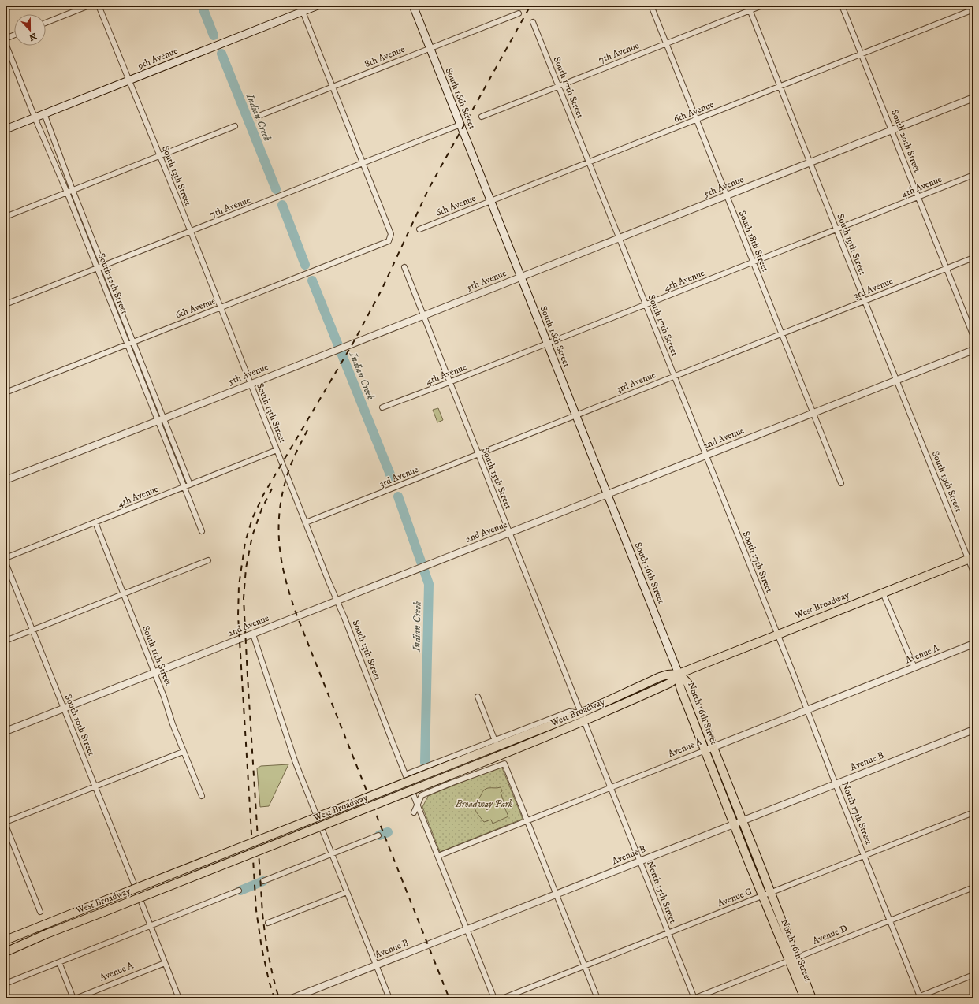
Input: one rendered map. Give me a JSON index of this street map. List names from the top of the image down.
{
  "streets": {
    "main road": [
      "9th Avenue",
      "South 16th Street",
      "West Broadway",
      "North 16th Street"
    ],
    "street": [
      "7th Avenue",
      "8th Avenue",
      "South 17th Street",
      "6th Avenue",
      "South 20th Street",
      "South 13th Street",
      "5th Avenue",
      "4th Avenue",
      "South 18th Street",
      "South 19th Street",
      "South 12th Street",
      "3rd Avenue",
      "2nd Avenue",
      "South 15th Street",
      "Avenue A",
      "South 11th Street",
      "South 10th Street",
      "Avenue B",
      "North 17th Street",
      "North 15th Street",
      "Avenue C",
      "Avenue D"
    ]
  },
  "crossings": [
    ["7th Avenue", "South 17th Street"],
    ["7th Avenue", "South 16th Street"],
    ["7th Avenue", "6th Avenue"],
    ["7th Avenue", "South 13th Street"],
    ["7th Avenue", "South 18th Street"],
    ["7th Avenue", "South 19th Street"],
    ["7th Avenue", "South 12th Street"],
    ["8th Avenue", "South 16th Street"],
    ["9th Avenue", "South 13th Street"],
    ["9th Avenue", "South 12th Street"],
    ["South 17th Street", "6th Avenue"],
    ["South 17th Street", "5th Avenue"],
    ["South 17th Street", "4th Avenue"],
    ["South 17th Street", "3rd Avenue"],
    ["South 17th Street", "2nd Avenue"],
    ["South 17th Street", "West Broadway"],
    ["South 17th Street", "North 17th Street"],
    ["South 16th Street", "6th Avenue"],
    ["South 16th Street", "5th Avenue"],
    ["South 16th Street", "4th Avenue"],
    ["South 16th Street", "3rd Avenue"],
    ["South 16th Street", "2nd Avenue"],
    ["South 16th Street", "West Broadway"],
    ["South 16th Street", "North 16th Street"],
    ["6th Avenue", "South 20th Street"],
    ["6th Avenue", "South 13th Street"],
    ["6th Avenue", "South 18th Street"],
    ["6th Avenue", "South 19th Street"],
    ["6th Avenue", "South 12th Street"],
    ["South 20th Street", "5th Avenue"],
    ["South 20th Street", "4th Avenue"],
    ["South 20th Street", "3rd Avenue"],
    ["South 13th Street", "5th Avenue"],
    ["South 13th Street", "4th Avenue"],
    ["South 13th Street", "3rd Avenue"],
    ["South 13th Street", "2nd Avenue"],
    ["South 13th Street", "Avenue A"],
    ["South 13th Street", "Avenue B"],
    ["5th Avenue", "South 18th Street"],
    ["5th Avenue", "South 19th Street"],
    ["5th Avenue", "South 12th Street"],
    ["5th Avenue", "South 15th Street"],
    ["4th Avenue", "South 18th Street"],
    ["4th Avenue", "South 19th Street"],
    ["4th Avenue", "South 12th Street"],
    ["4th Avenue", "South 15th Street"],
    ["4th Avenue", "South 11th Street"],
    ["South 18th Street", "3rd Avenue"],
    ["South 18th Street", "2nd Avenue"],
    ["South 19th Street", "3rd Avenue"],
    ["South 19th Street", "2nd Avenue"],
    ["South 19th Street", "West Broadway"],
    ["3rd Avenue", "South 15th Street"],
    ["2nd Avenue", "South 15th Street"],
    ["2nd Avenue", "South 11th Street"],
    ["2nd Avenue", "South 10th Street"],
    ["South 15th Street", "West Broadway"],
    ["West Broadway", "North 16th Street"],
    ["West Broadway", "North 17th Street"],
    ["West Broadway", "North 15th Street"],
    ["Avenue A", "North 16th Street"],
    ["Avenue A", "South 10th Street"],
    ["Avenue A", "North 17th Street"],
    ["Avenue A", "North 15th Street"],
    ["North 16th Street", "Avenue B"],
    ["North 16th Street", "Avenue C"],
    ["North 16th Street", "Avenue D"],
    ["Avenue B", "North 17th Street"],
    ["Avenue B", "North 15th Street"],
    ["North 17th Street", "Avenue C"],
    ["North 17th Street", "Avenue D"],
    ["North 15th Street", "Avenue C"],
    ["North 15th Street", "Avenue D"]
  ],
  "water": ["Indian Creek"],
  "parks": ["Broadway Park"],
  "north": "bottom"
}
